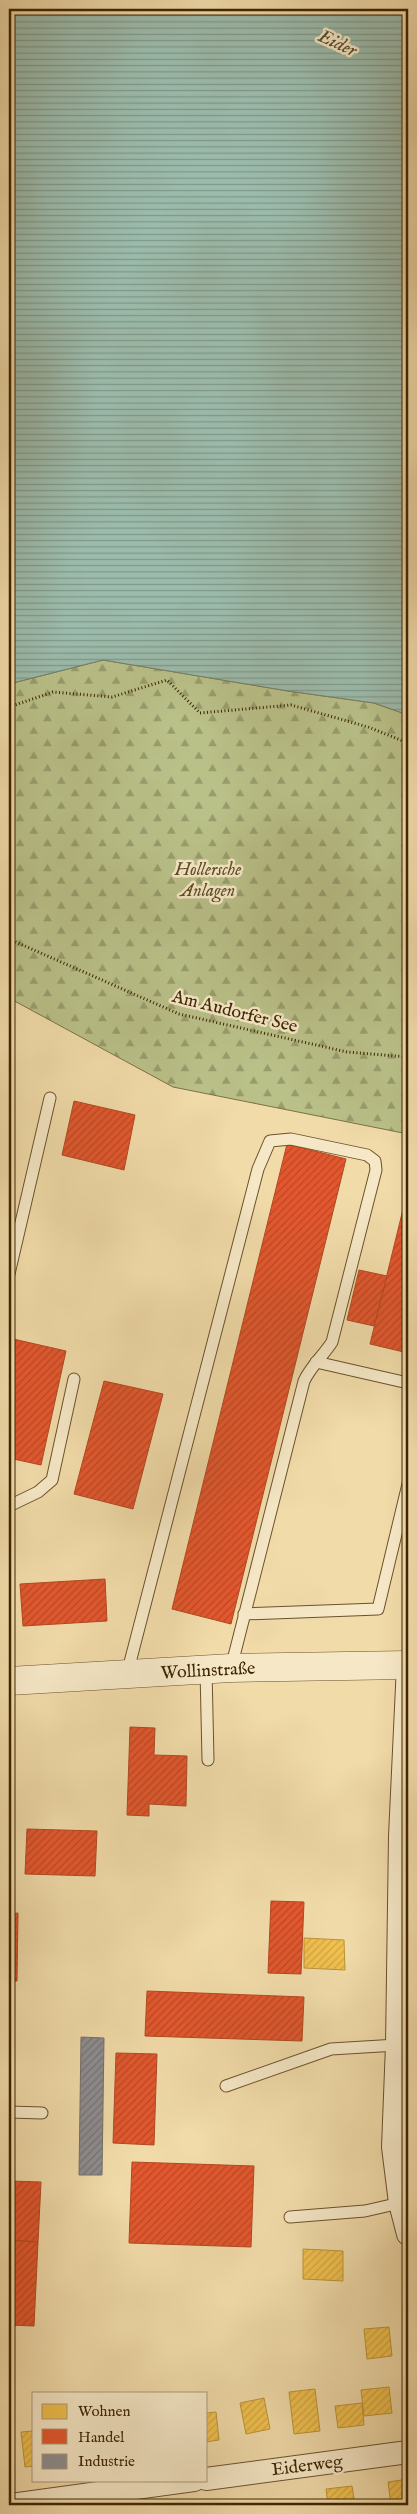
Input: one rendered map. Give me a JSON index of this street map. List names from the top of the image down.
{
  "streets": {
    "street": ["Wollinstraße", "Eiderweg"],
    "path": ["Am Audorfer See"]
  },
  "water": ["Eider"],
  "parks": ["Hollersche Anlagen"],
  "legend": ["Wohnen", "Handel", "Industrie"]
}
